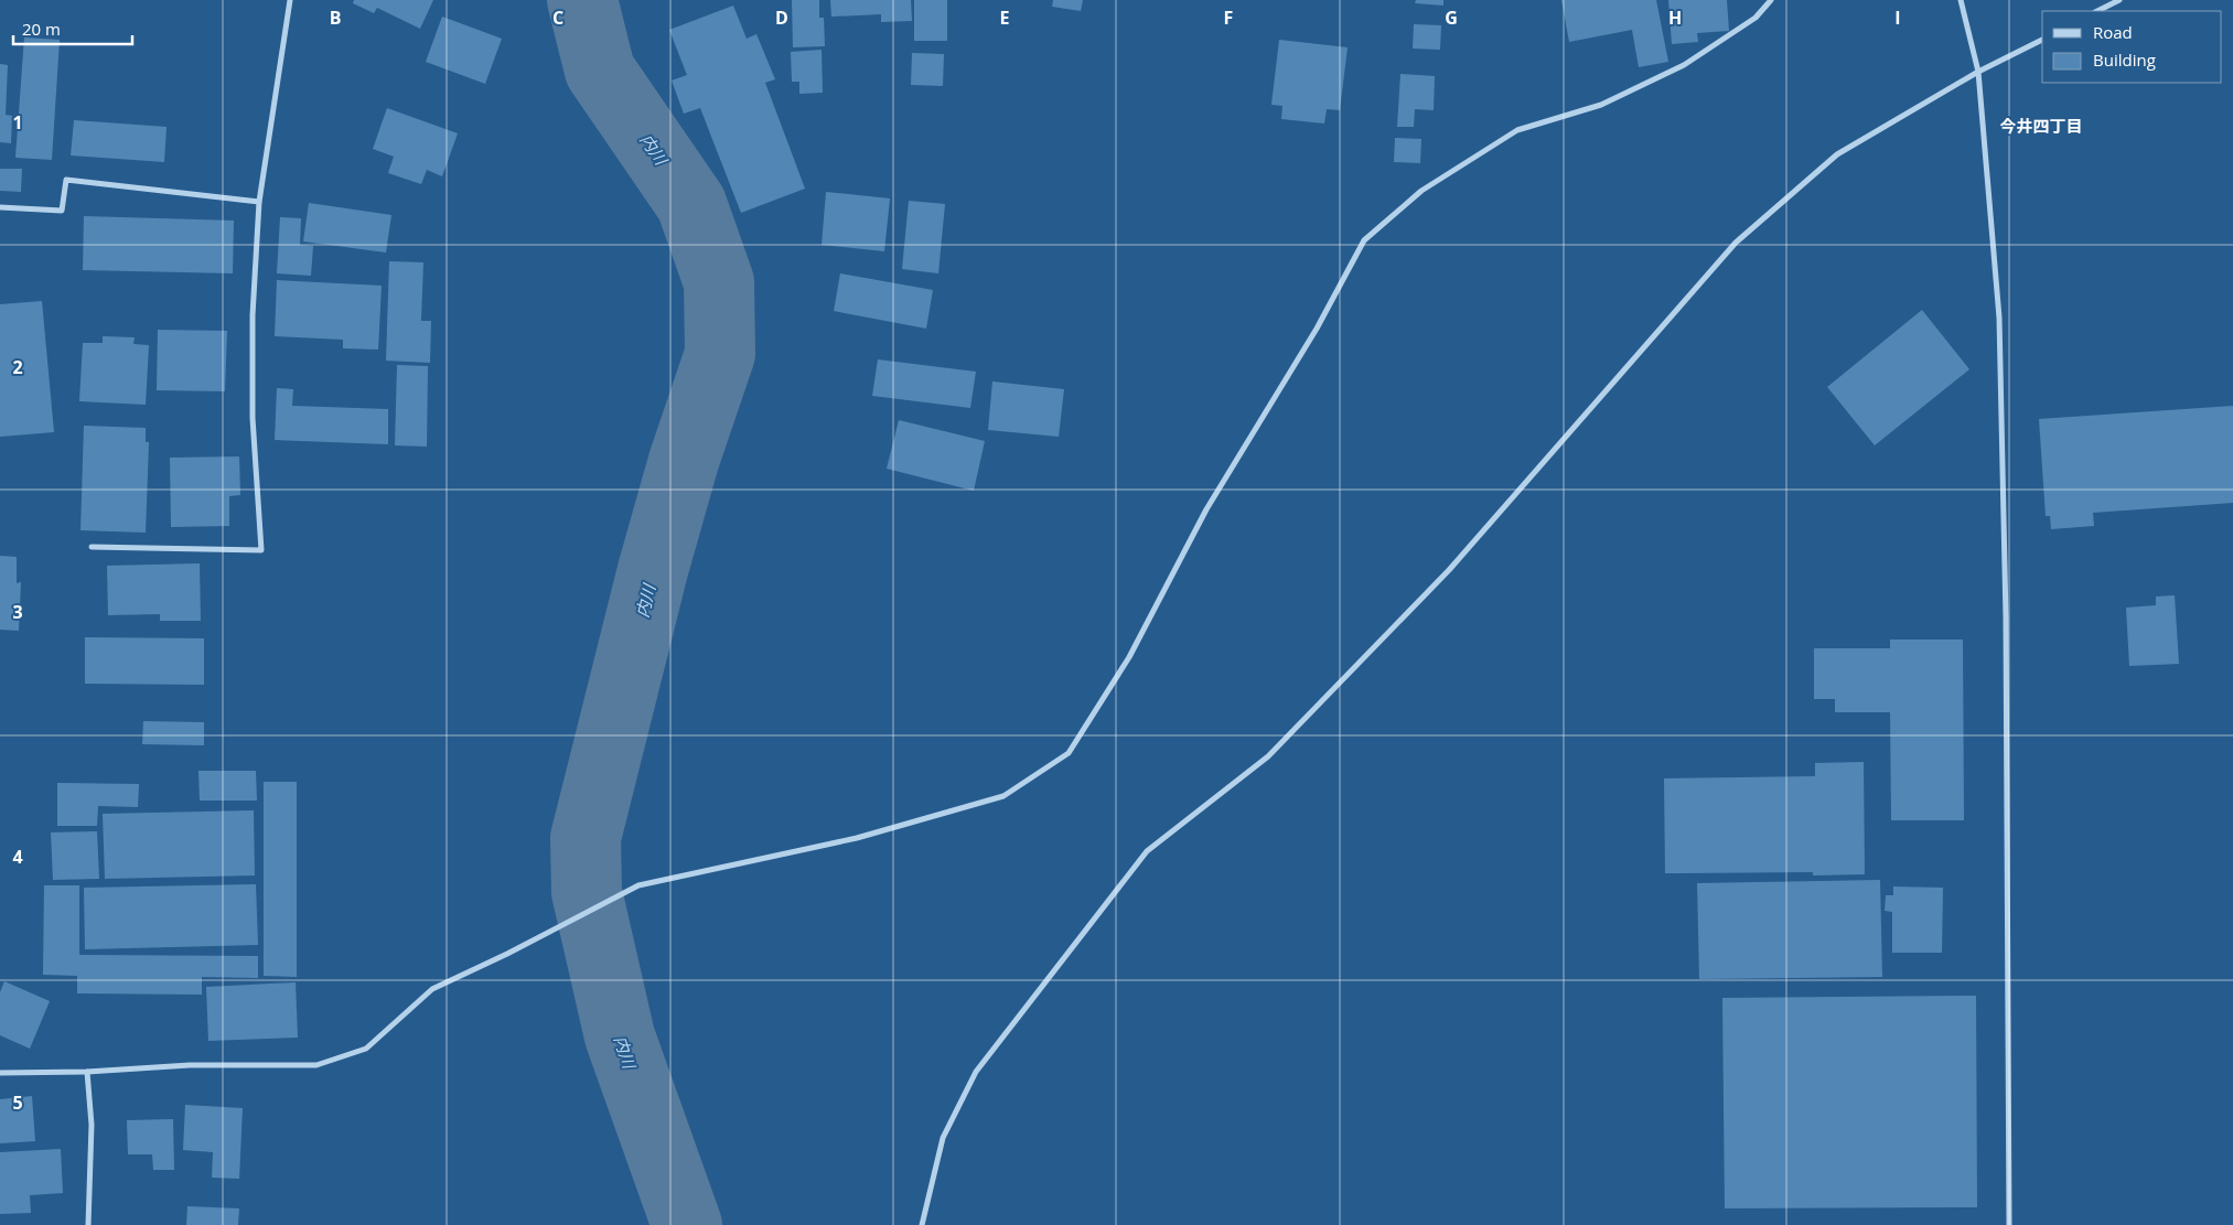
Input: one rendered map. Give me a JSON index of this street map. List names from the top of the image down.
{
  "districts": ["今井四丁目"],
  "water": ["内川"],
  "legend": ["Road", "Building"],
  "scale_bar": "20 m",
  "grid": {
    "columns": [
      "B",
      "C",
      "D",
      "E",
      "F",
      "G",
      "H",
      "I"
    ],
    "rows": [
      "1",
      "2",
      "3",
      "4",
      "5"
    ]
  }
}
